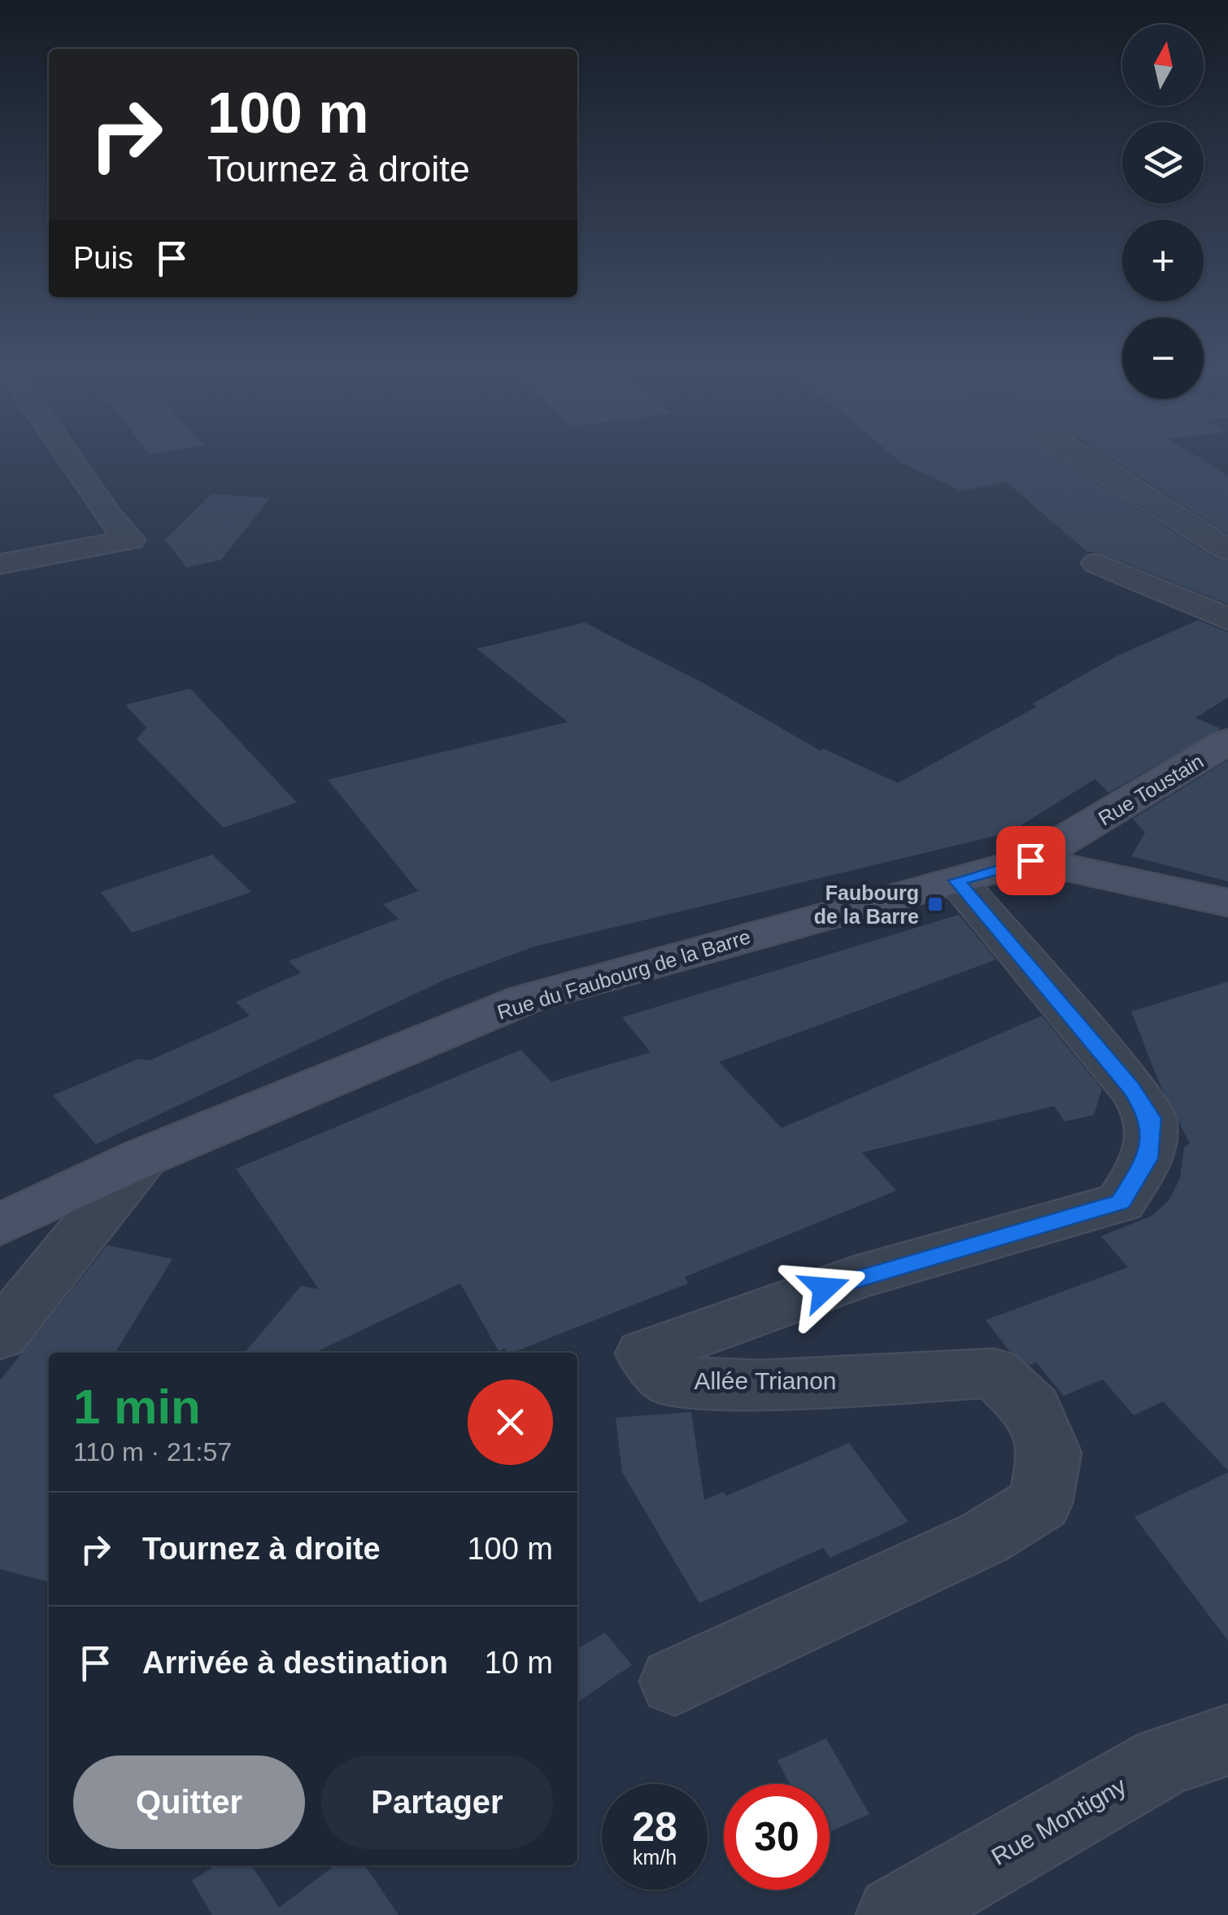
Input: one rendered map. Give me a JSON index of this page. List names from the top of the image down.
{
  "streets": {
    "main road": ["Rue Toustain", "Rue du Faubourg de la Barre"],
    "street": ["Allée Trianon", "Rue Montigny"]
  },
  "crossings": [
    ["Rue Toustain", "Rue du Faubourg de la Barre"],
    ["Rue du Faubourg de la Barre", "Allée Trianon"]
  ],
  "places": {
    "transit": ["Faubourg de la Barre"]
  },
  "north": "top",
  "page": {
    "map_buttons": ["+", "−"],
    "turn": ["100 m", "Tournez à droite"],
    "then": "Puis",
    "heading": ["1 min", "110 m · 21:57"],
    "list": [
      {
        "name": "Tournez à droite",
        "value": "100 m"
      },
      {
        "name": "Arrivée à destination",
        "value": "10 m"
      }
    ],
    "buttons": ["Quitter", "Partager"],
    "speed": "28 km/h",
    "limit": "30"
  }
}
